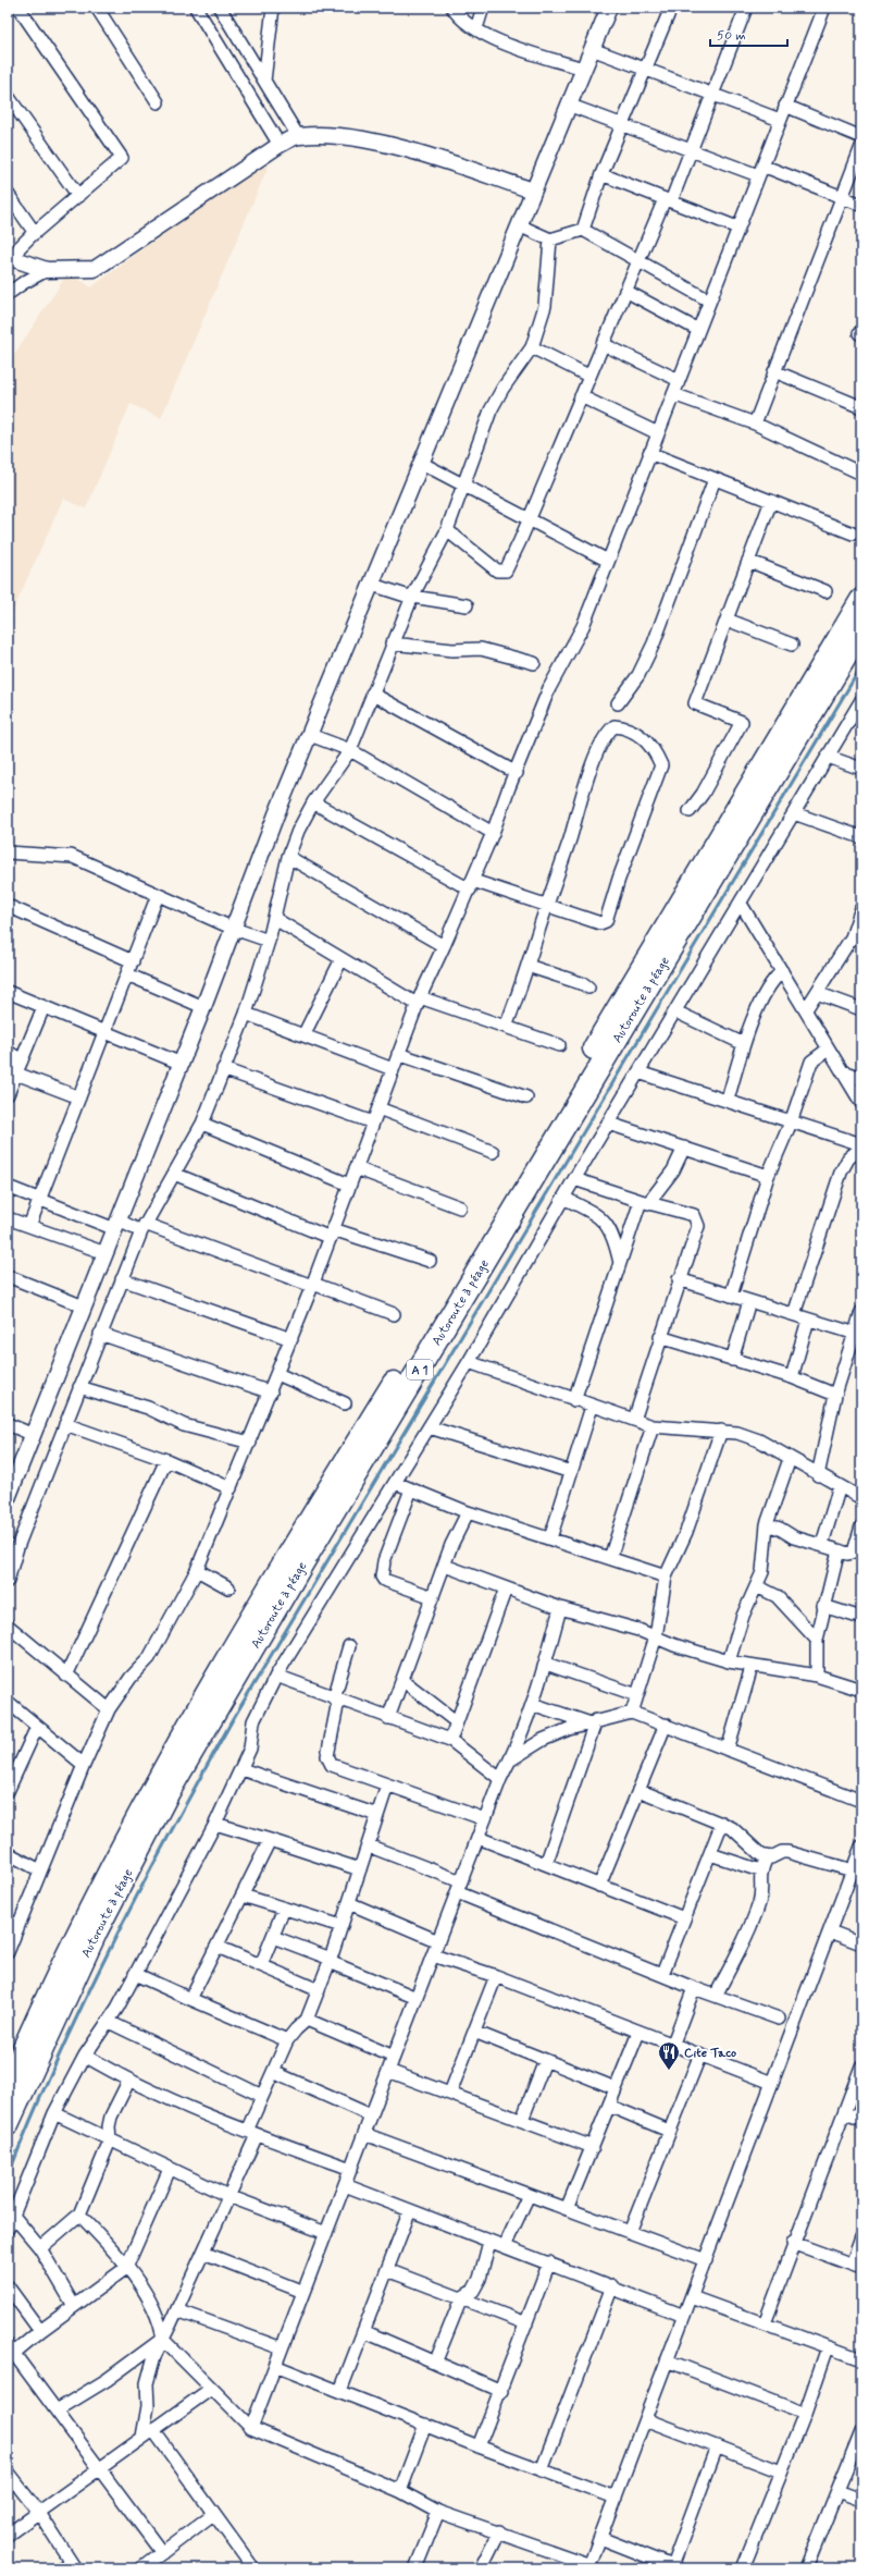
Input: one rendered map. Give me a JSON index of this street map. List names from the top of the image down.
{
  "streets": {
    "highway": ["Autoroute à péage", "A 1"]
  },
  "places": {
    "restaurant": ["Cite Taco"]
  },
  "scale_bar": "50 m"
}
